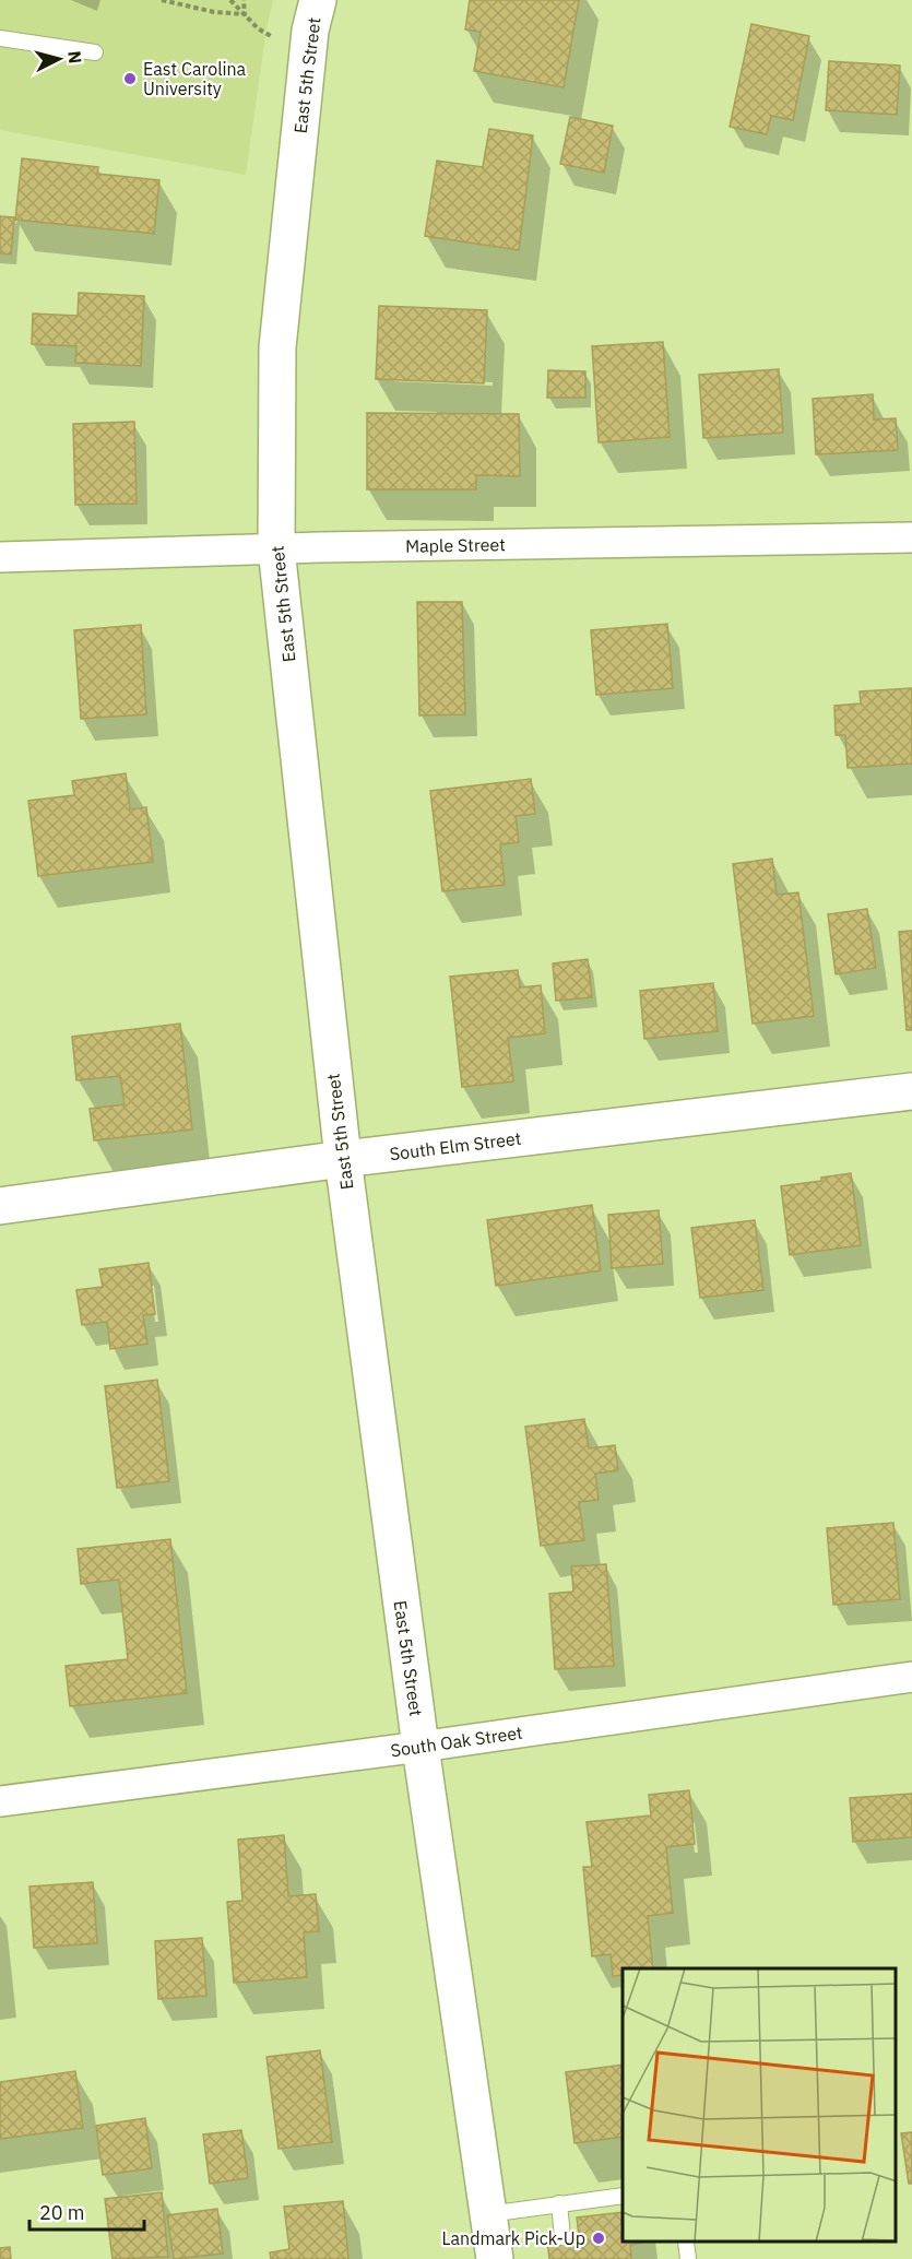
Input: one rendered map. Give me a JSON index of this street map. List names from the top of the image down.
{
  "streets": {
    "main road": ["East 5th Street", "South Elm Street"],
    "street": ["Maple Street", "South Oak Street"]
  },
  "crossings": [
    ["East 5th Street", "Maple Street"],
    ["East 5th Street", "South Elm Street"],
    ["East 5th Street", "South Oak Street"]
  ],
  "places": ["East Carolina University", "Landmark Pick-Up"],
  "scale_bar": "20 m",
  "north": "right"
}
